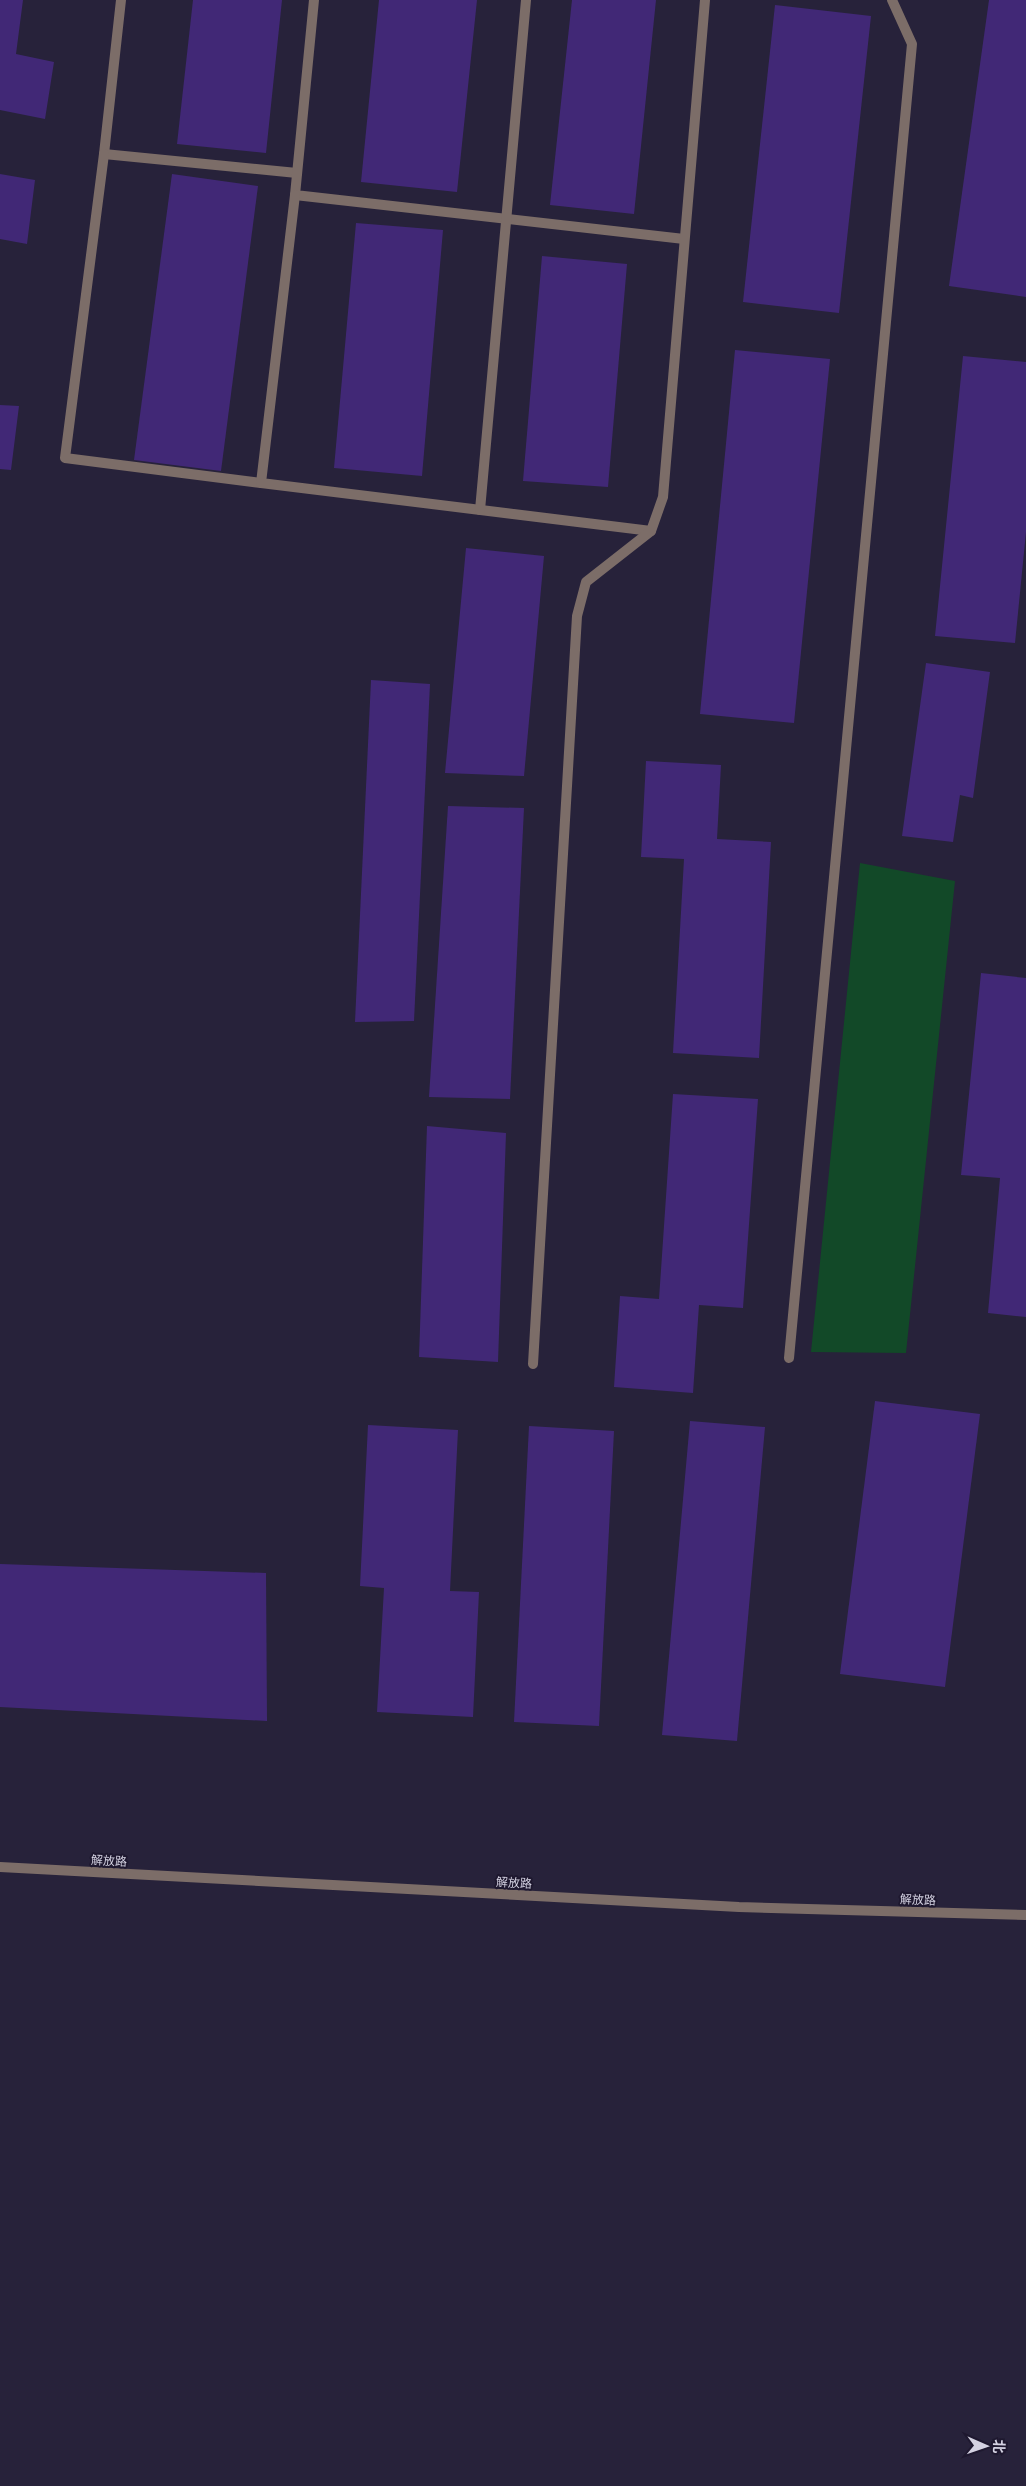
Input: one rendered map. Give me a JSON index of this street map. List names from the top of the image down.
{
  "streets": {
    "street": ["解放路"]
  },
  "north": "right"
}
